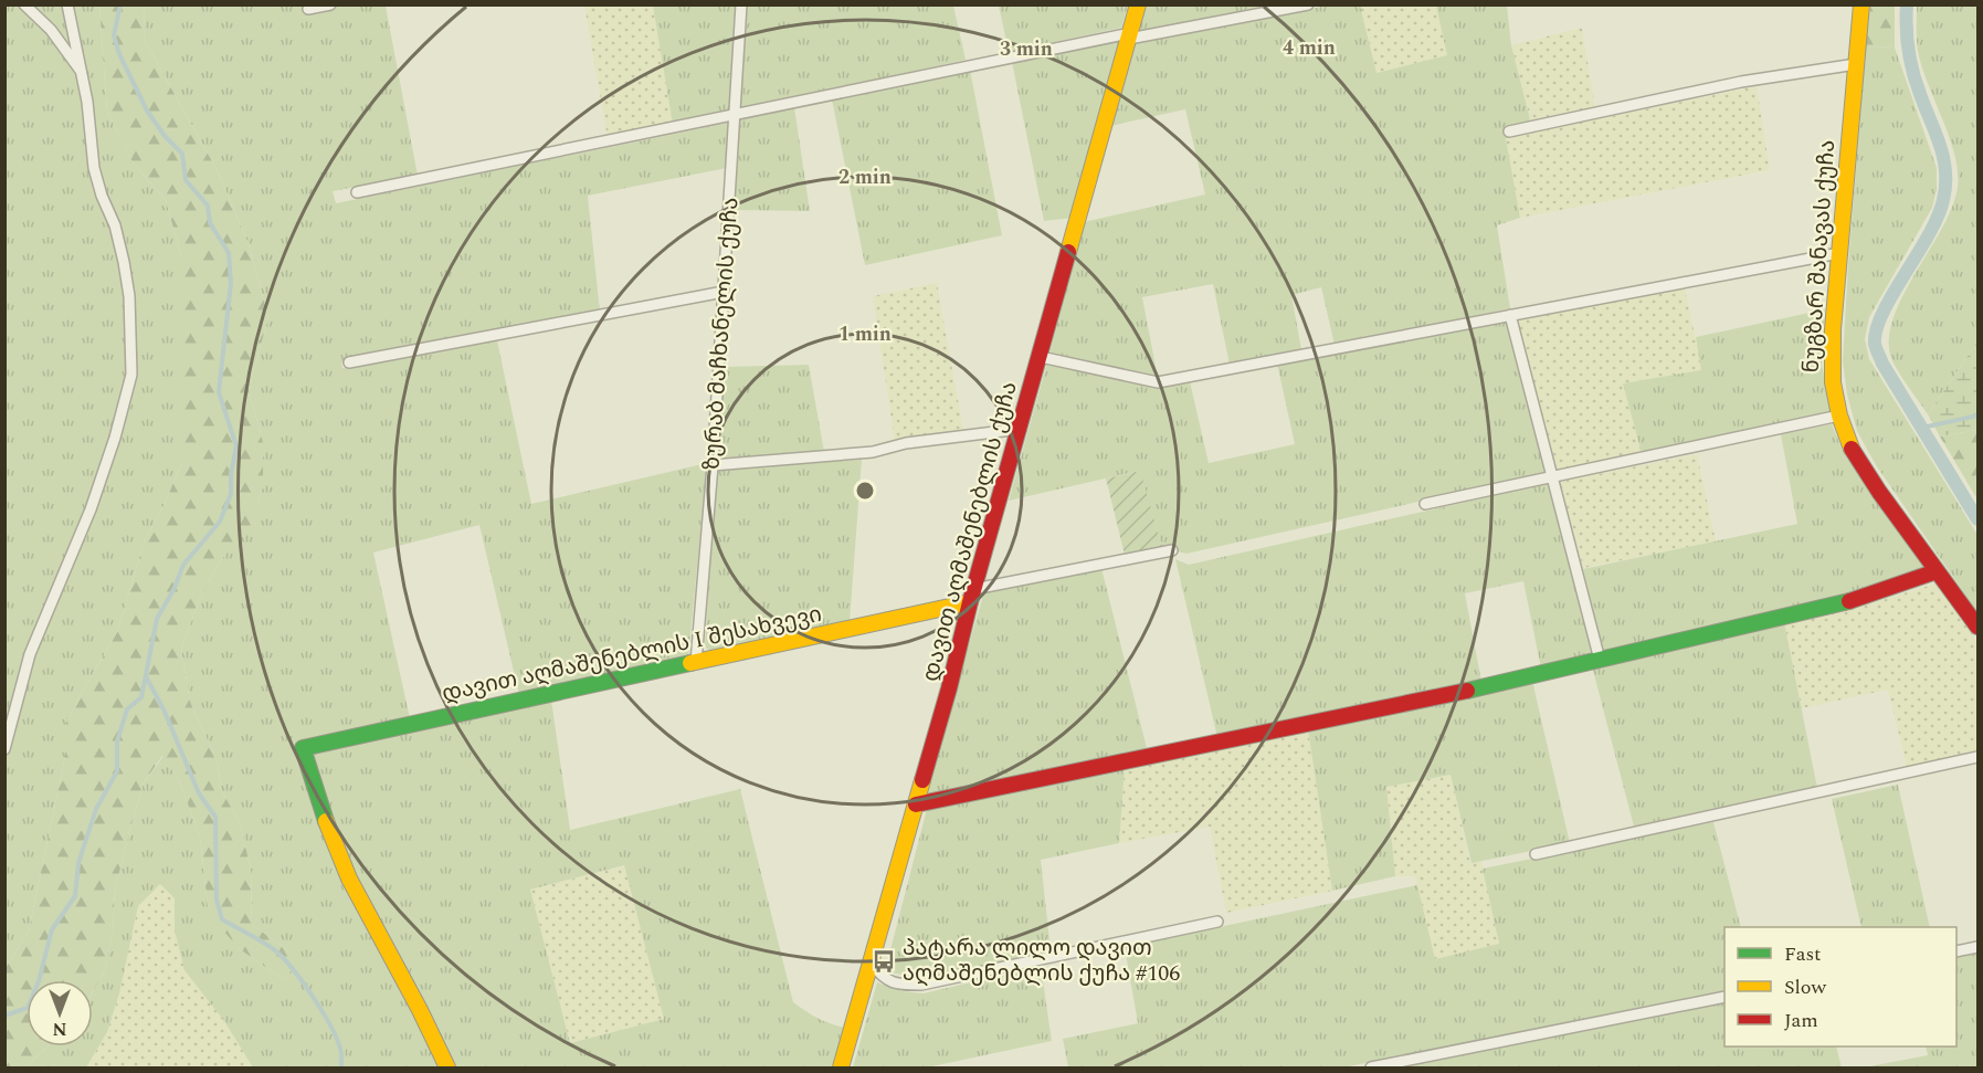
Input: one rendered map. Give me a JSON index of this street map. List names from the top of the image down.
{
  "streets": {
    "street": [
      "ნუგზარ შანავას ქუჩა",
      "ზურაბ მაჩხანელის ქუჩა",
      "დავით აღმაშენებლის ქუჩა",
      "დავით აღმაშენებლის I შესახვევი"
    ]
  },
  "crossings": [
    ["ზურაბ მაჩხანელის ქუჩა", "დავით აღმაშენებლის I შესახვევი"],
    ["დავით აღმაშენებლის ქუჩა", "დავით აღმაშენებლის I შესახვევი"]
  ],
  "places": {
    "bus stop": ["პატარა ლილო დავით აღმაშენებლის ქუჩა #106"]
  },
  "legend": ["Fast", "Slow", "Jam"],
  "north": "bottom",
  "rings": [
    "4 min",
    "3 min",
    "2 min",
    "1 min"
  ]
}
